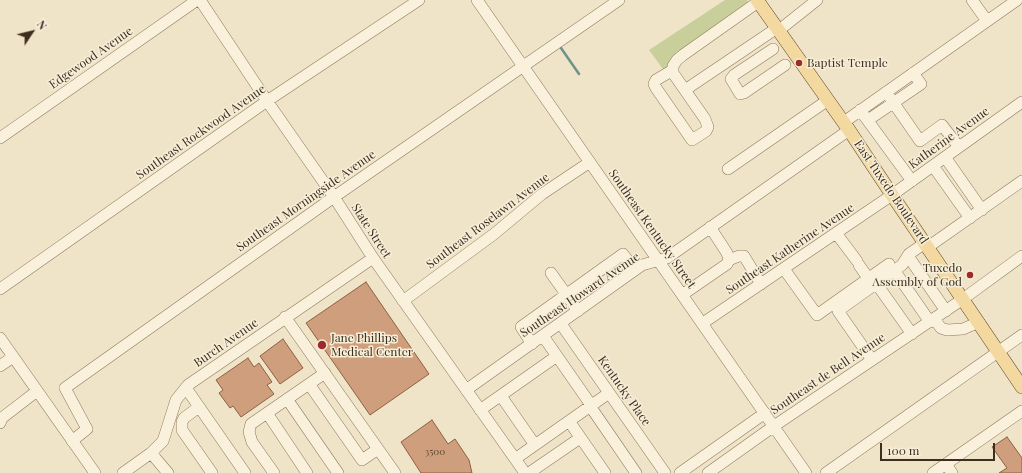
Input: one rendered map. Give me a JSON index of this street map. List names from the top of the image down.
{
  "streets": {
    "main road": ["East Tuxedo Boulevard"],
    "street": [
      "Edgewood Avenue",
      "Southeast Rockwood Avenue",
      "Katherine Avenue",
      "Southeast Morningside Avenue",
      "Southeast Roselawn Avenue",
      "Southeast Kentucky Street",
      "State Street",
      "Southeast Katherine Avenue",
      "Southeast Howard Avenue",
      "Burch Avenue",
      "Southeast de Bell Avenue",
      "Kentucky Place"
    ]
  },
  "crossings": [
    ["Edgewood Avenue", "State Street"],
    ["Southeast Rockwood Avenue", "State Street"],
    ["Katherine Avenue", "East Tuxedo Boulevard"],
    ["Katherine Avenue", "Southeast Katherine Avenue"],
    ["East Tuxedo Boulevard", "Southeast Katherine Avenue"],
    ["East Tuxedo Boulevard", "Southeast Howard Avenue"],
    ["East Tuxedo Boulevard", "Southeast de Bell Avenue"],
    ["Southeast Morningside Avenue", "Southeast Kentucky Street"],
    ["Southeast Morningside Avenue", "State Street"],
    ["Southeast Roselawn Avenue", "Southeast Kentucky Street"],
    ["Southeast Roselawn Avenue", "State Street"],
    ["Southeast Kentucky Street", "Southeast Katherine Avenue"],
    ["Southeast Kentucky Street", "Southeast Howard Avenue"],
    ["Southeast Kentucky Street", "Southeast de Bell Avenue"],
    ["State Street", "Southeast Howard Avenue"],
    ["State Street", "Burch Avenue"],
    ["Southeast Howard Avenue", "Kentucky Place"]
  ],
  "places": ["Baptist Temple", "Tuxedo Assembly of God", "Jane Phillips Medical Center"],
  "house_numbers": ["3500"],
  "scale_bar": "100 m",
  "north": "top right"
}
